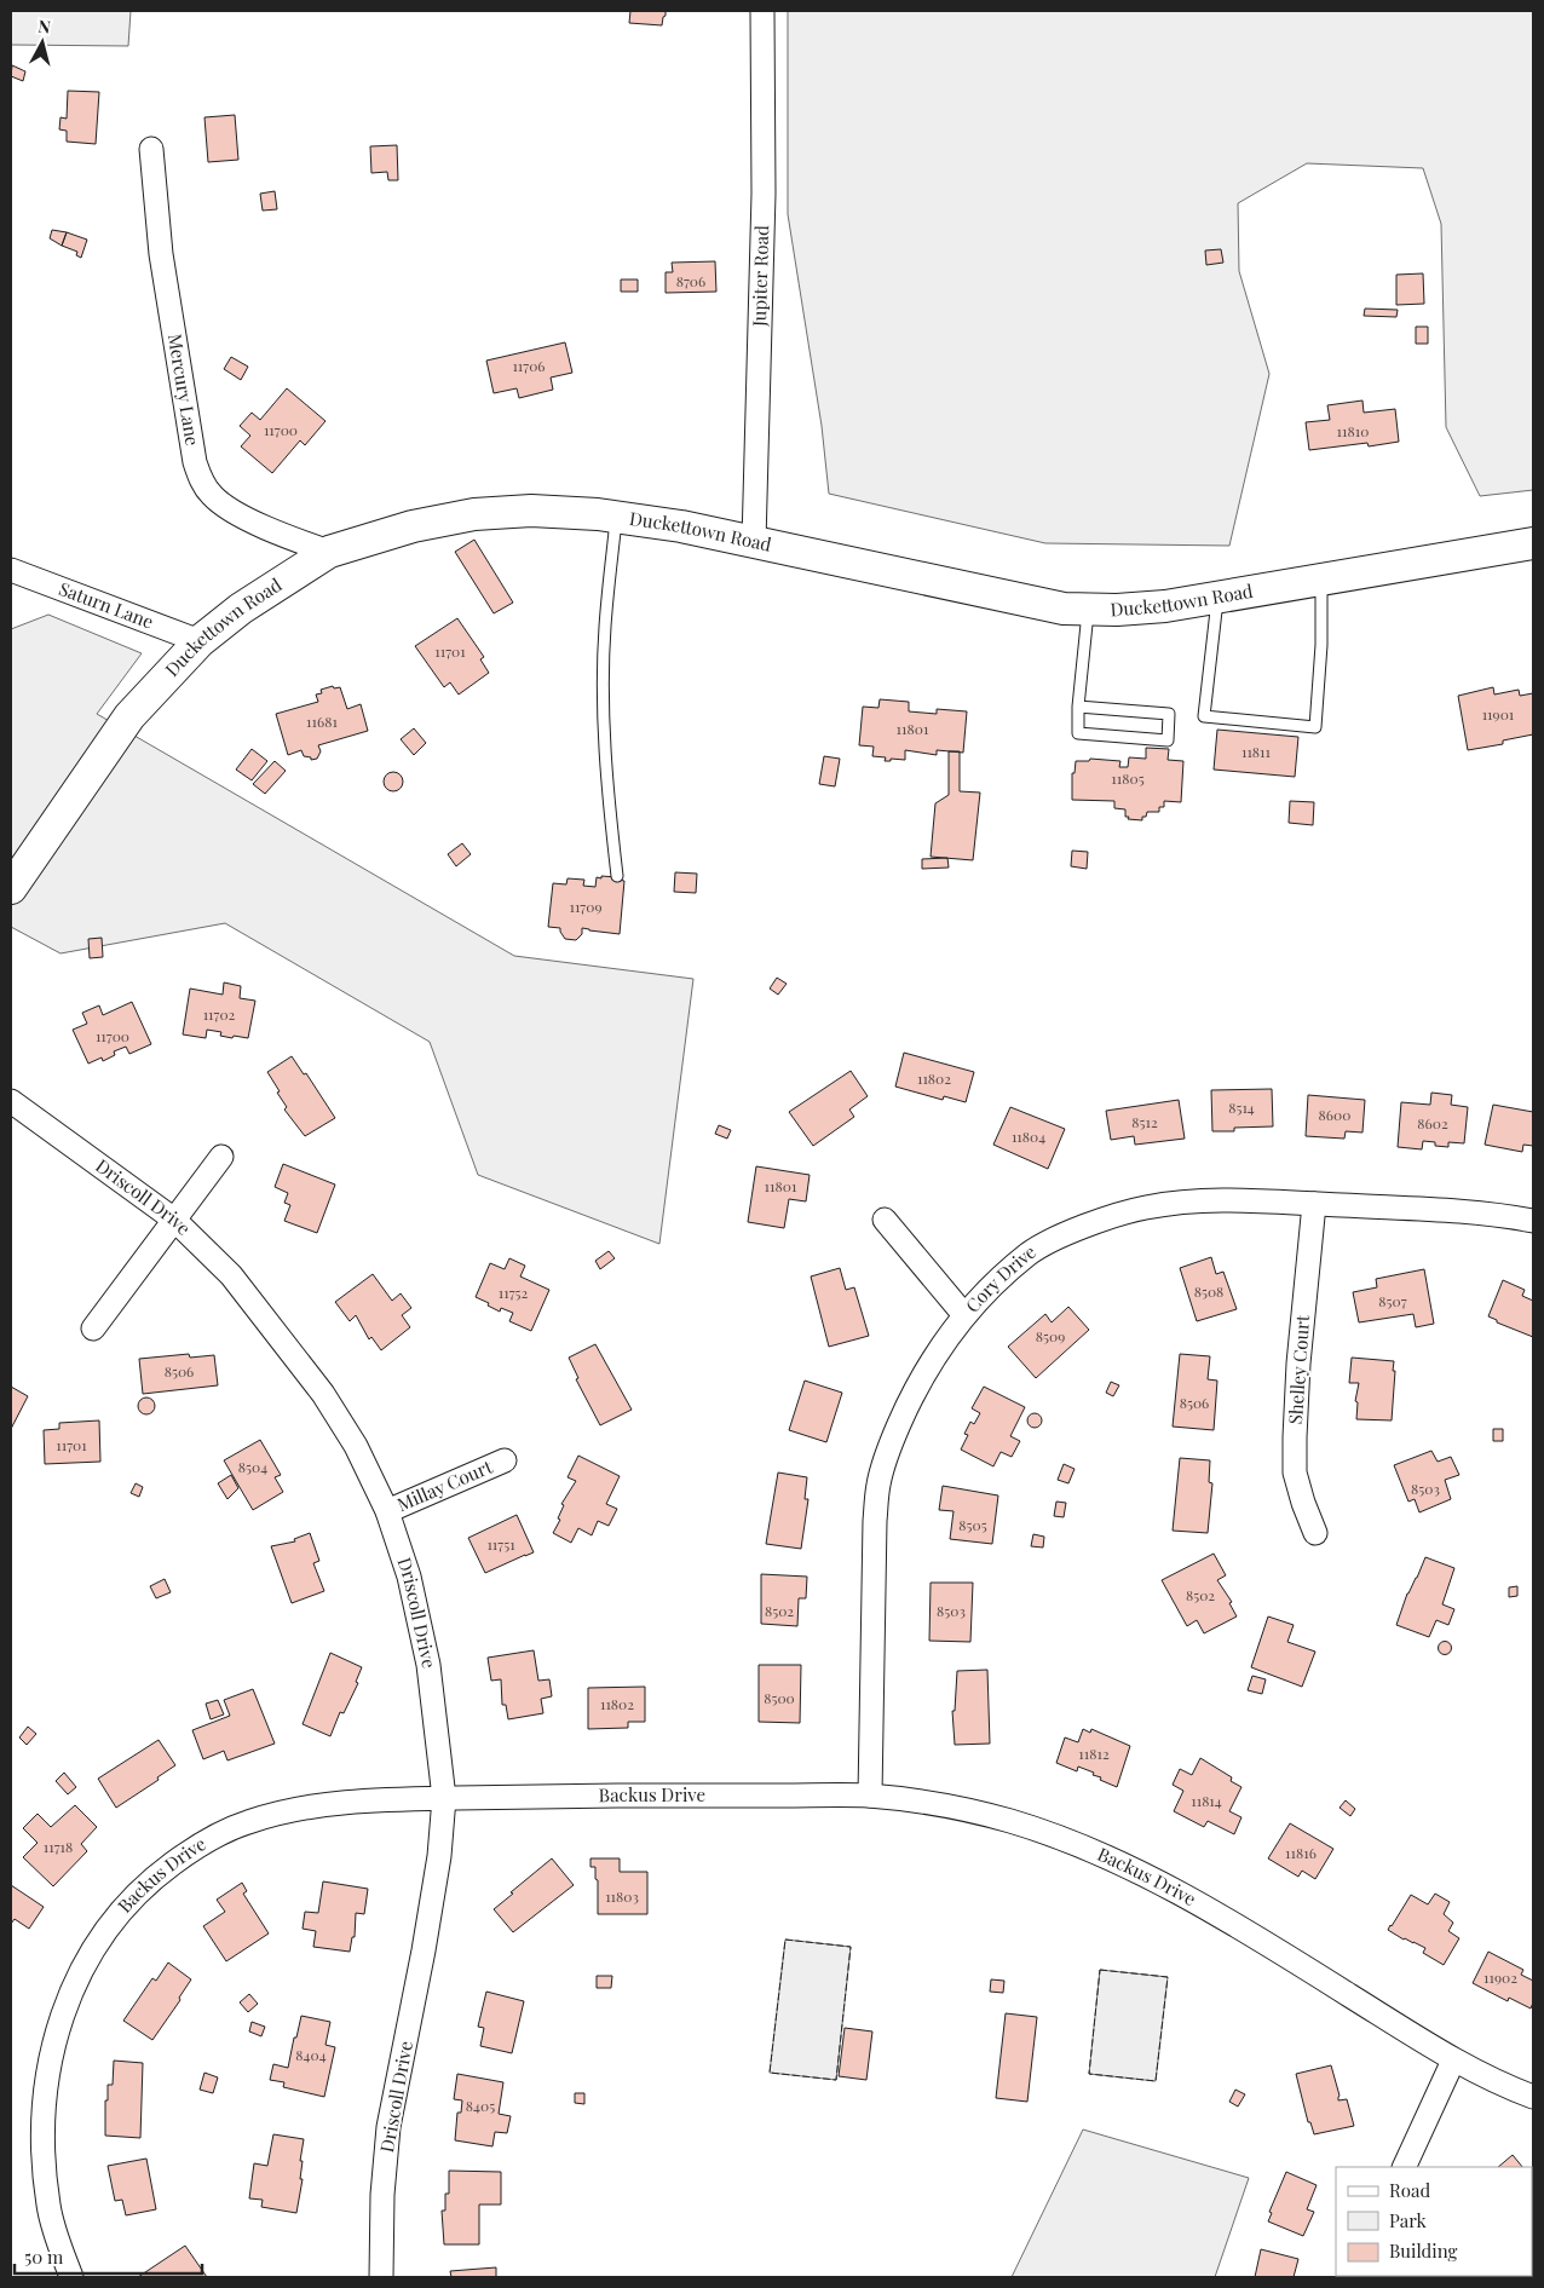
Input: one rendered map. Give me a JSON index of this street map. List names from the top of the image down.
{
  "streets": {
    "street": [
      "Jupiter Road",
      "Mercury Lane",
      "Duckettown Road",
      "Saturn Lane",
      "Driscoll Drive",
      "Cory Drive",
      "Shelley Court",
      "Millay Court",
      "Backus Drive"
    ]
  },
  "crossings": [
    ["Jupiter Road", "Duckettown Road"],
    ["Mercury Lane", "Duckettown Road"],
    ["Duckettown Road", "Saturn Lane"],
    ["Driscoll Drive", "Millay Court"],
    ["Driscoll Drive", "Backus Drive"],
    ["Cory Drive", "Shelley Court"],
    ["Cory Drive", "Backus Drive"]
  ],
  "house_numbers": [
    "8706",
    "11706",
    "11700",
    "11810",
    "11701",
    "11901",
    "11681",
    "11801",
    "11811",
    "11805",
    "11709",
    "11702",
    "11700",
    "11802",
    "8514",
    "8600",
    "8512",
    "8602",
    "11804",
    "11801",
    "8508",
    "11752",
    "8507",
    "8509",
    "8506",
    "8506",
    "11701",
    "8504",
    "8503",
    "8505",
    "11751",
    "8502",
    "8502",
    "8503",
    "8500",
    "11802",
    "11812",
    "11814",
    "11718",
    "11816",
    "11803",
    "11902",
    "8404",
    "8405"
  ],
  "legend": ["Road", "Park", "Building"],
  "scale_bar": "50 m",
  "north": "top"
}
